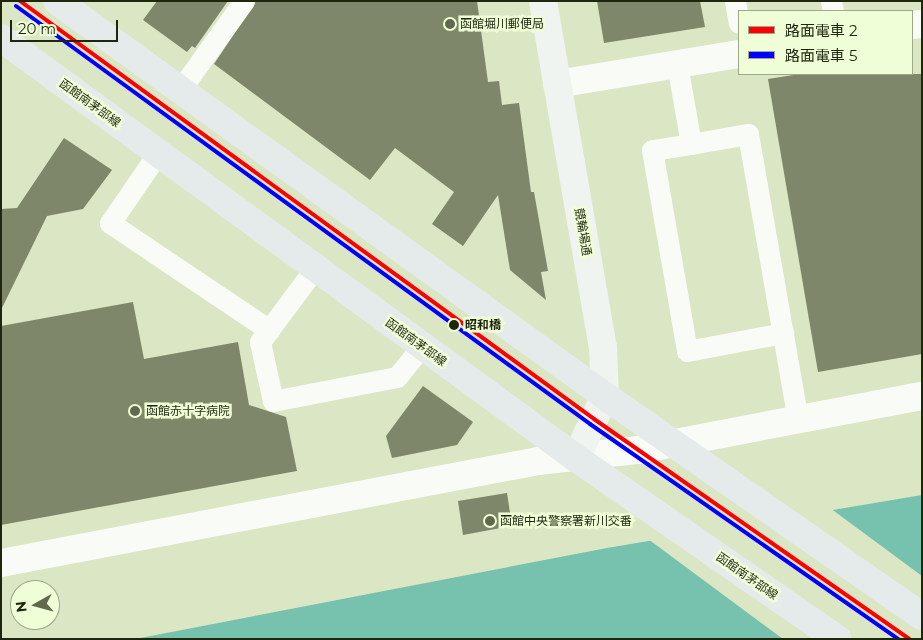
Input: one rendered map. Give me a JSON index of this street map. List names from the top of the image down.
{
  "streets": {
    "main road": ["函館南茅部線"],
    "street": ["競輪場通"]
  },
  "crossings": [
    ["函館南茅部線", "競輪場通"]
  ],
  "places": [
    "函館堀川郵便局",
    "昭和橋",
    "函館赤十字病院",
    "函館中央警察署新川交番"
  ],
  "lines": ["tram line 2", "tram line 5"],
  "legend": ["路面電車 2", "路面電車 5"],
  "scale_bar": "20 m",
  "north": "left"
}
